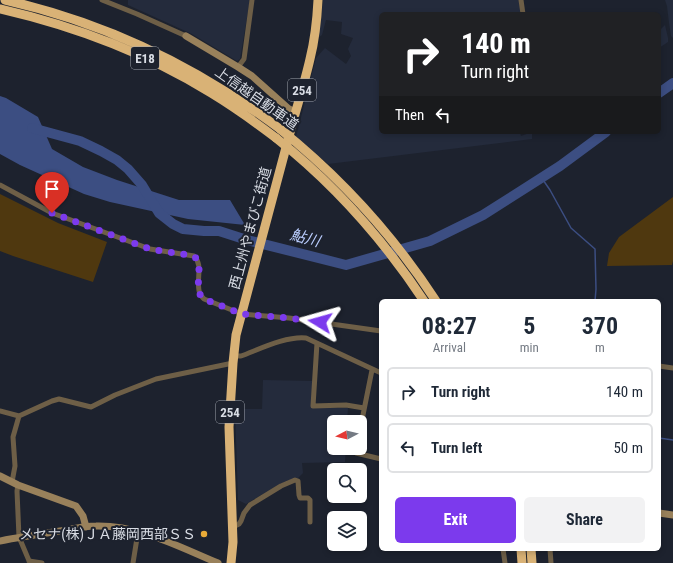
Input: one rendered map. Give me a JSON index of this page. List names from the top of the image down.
{
  "streets": {
    "highway": [
      "E18",
      "254",
      "上信越自動車道",
      "西上州やまびこ街道"
    ]
  },
  "water": ["鮎川"],
  "places": ["メセナ(株)ＪＡ藤岡西部ＳＳ"],
  "north": "left",
  "page": {
    "turn": ["140 m", "Turn right"],
    "then": "Then",
    "eta": [
      "08:27",
      "Arrival",
      "5",
      "min",
      "370",
      "m"
    ],
    "list": [
      {
        "name": "Turn right",
        "value": "140 m"
      },
      {
        "name": "Turn left",
        "value": "50 m"
      }
    ],
    "buttons": ["Exit", "Share"]
  }
}
